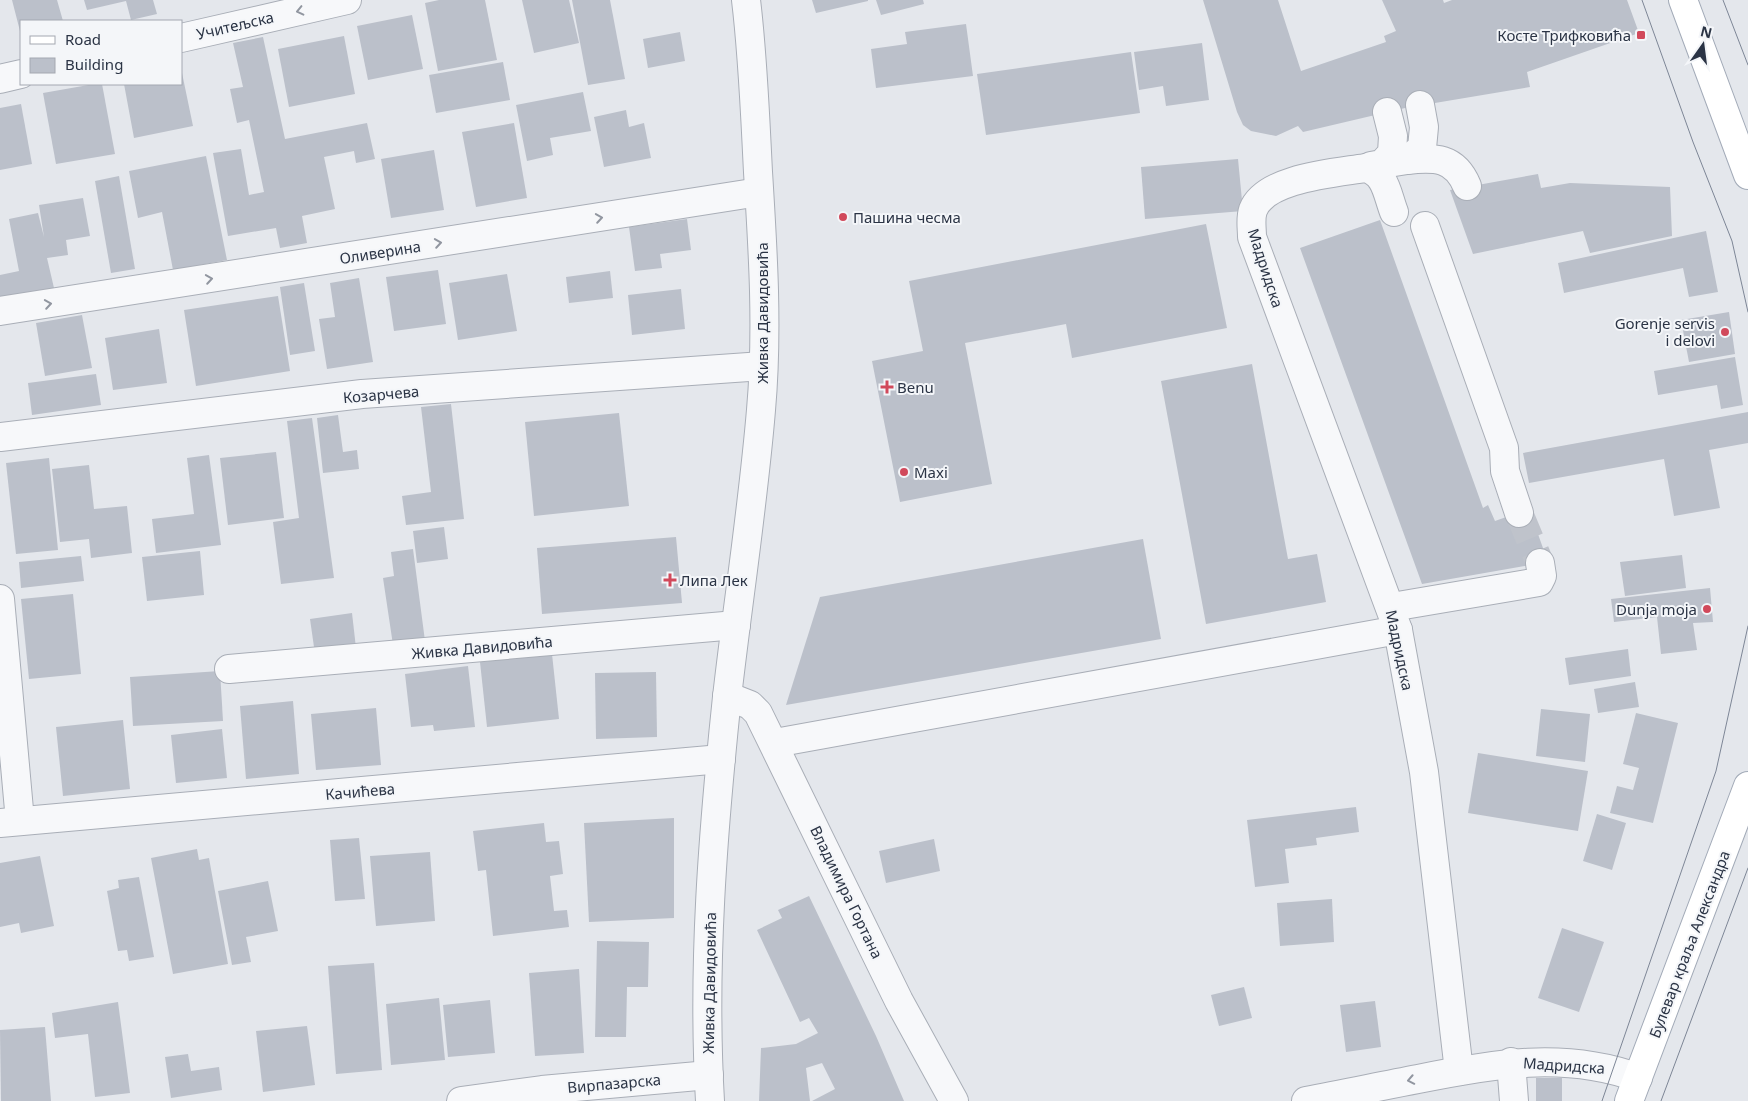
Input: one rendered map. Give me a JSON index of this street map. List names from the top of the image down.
{
  "streets": {
    "main road": ["Булевар краља Александра"],
    "street": [
      "Учитељска",
      "Оливерина",
      "Мадридска",
      "Живка Давидовића",
      "Козарчева",
      "Качићева",
      "Владимира Гортана",
      "Вирпазарска"
    ]
  },
  "crossings": [
    ["Оливерина", "Живка Давидовића"],
    ["Мадридска", "Булевар краља Александра"],
    ["Живка Давидовића", "Козарчева"],
    ["Живка Давидовића", "Качићева"],
    ["Живка Давидовића", "Владимира Гортана"],
    ["Живка Давидовића", "Вирпазарска"]
  ],
  "one_way": ["Учитељска", "Оливерина"],
  "places": {
    "transit": ["Косте Трифковића"],
    "other": [
      "Пашина чесма",
      "Gorenje servis i delovi",
      "Maxi",
      "Dunja moja"
    ],
    "health": ["Benu", "Липа Лек"]
  },
  "legend": ["Road", "Building"],
  "north": "top"
}
